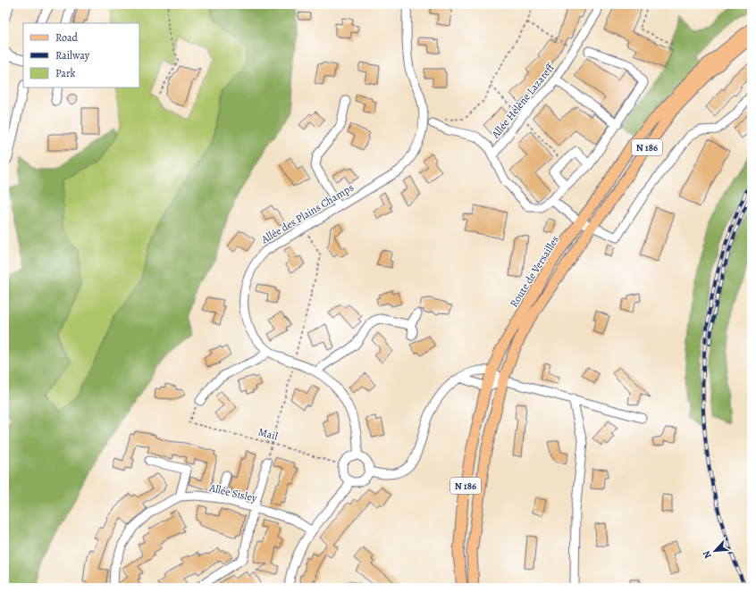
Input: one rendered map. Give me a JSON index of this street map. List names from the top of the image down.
{
  "streets": {
    "main road": ["N 186", "Route de Versailles"],
    "street": ["Allée Hélène Lazareff", "Allée des Plains Champs", "Allée Sisley"],
    "path": ["Mail"]
  },
  "crossings": [
    ["Allée des Plains Champs", "Mail"]
  ],
  "legend": ["Road", "Railway", "Park"],
  "north": "bottom left"
}
